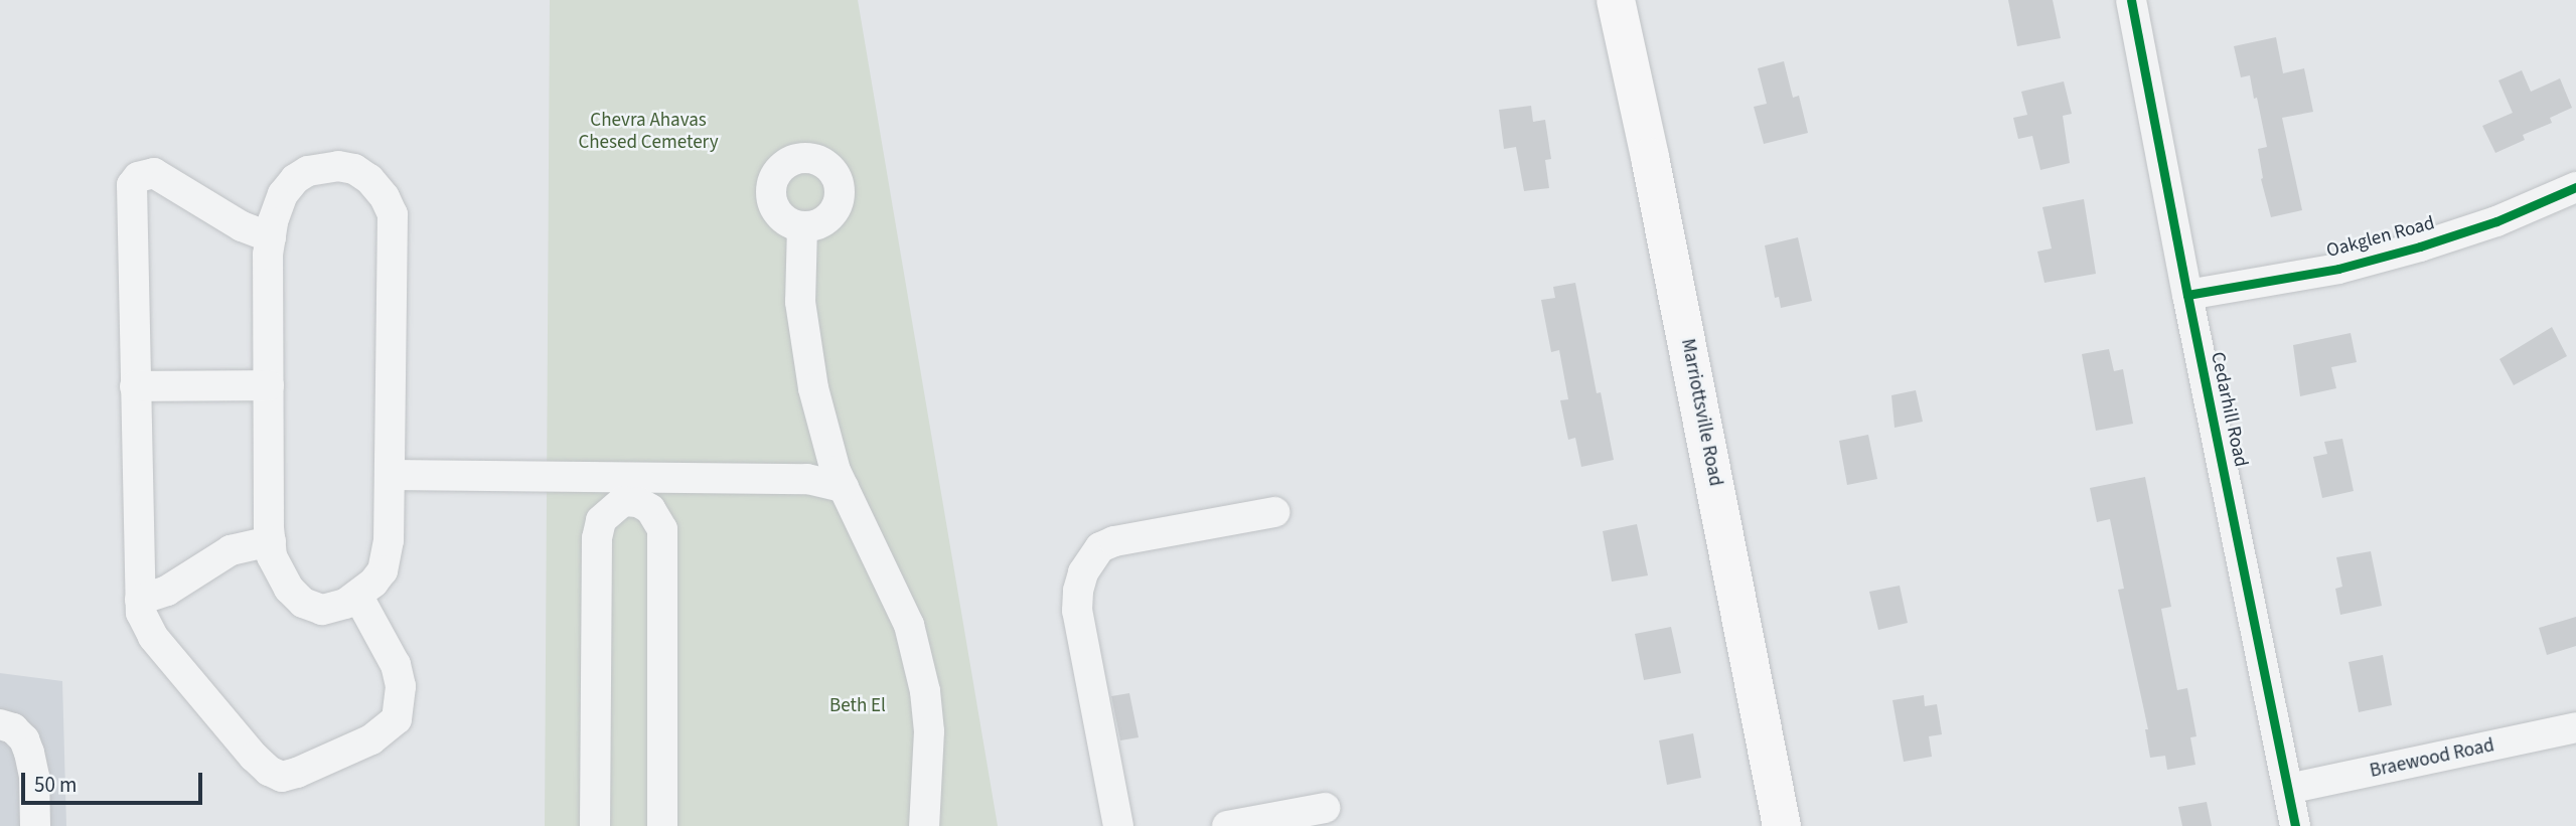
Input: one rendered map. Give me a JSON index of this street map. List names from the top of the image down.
{
  "streets": {
    "main road": ["Marriottsville Road"],
    "street": ["Oakglen Road", "Cedarhill Road", "Braewood Road"]
  },
  "crossings": [
    ["Oakglen Road", "Cedarhill Road"],
    ["Cedarhill Road", "Braewood Road"]
  ],
  "parks": ["Chevra Ahavas Chesed Cemetery", "Beth El"],
  "scale_bar": "50 m"
}
